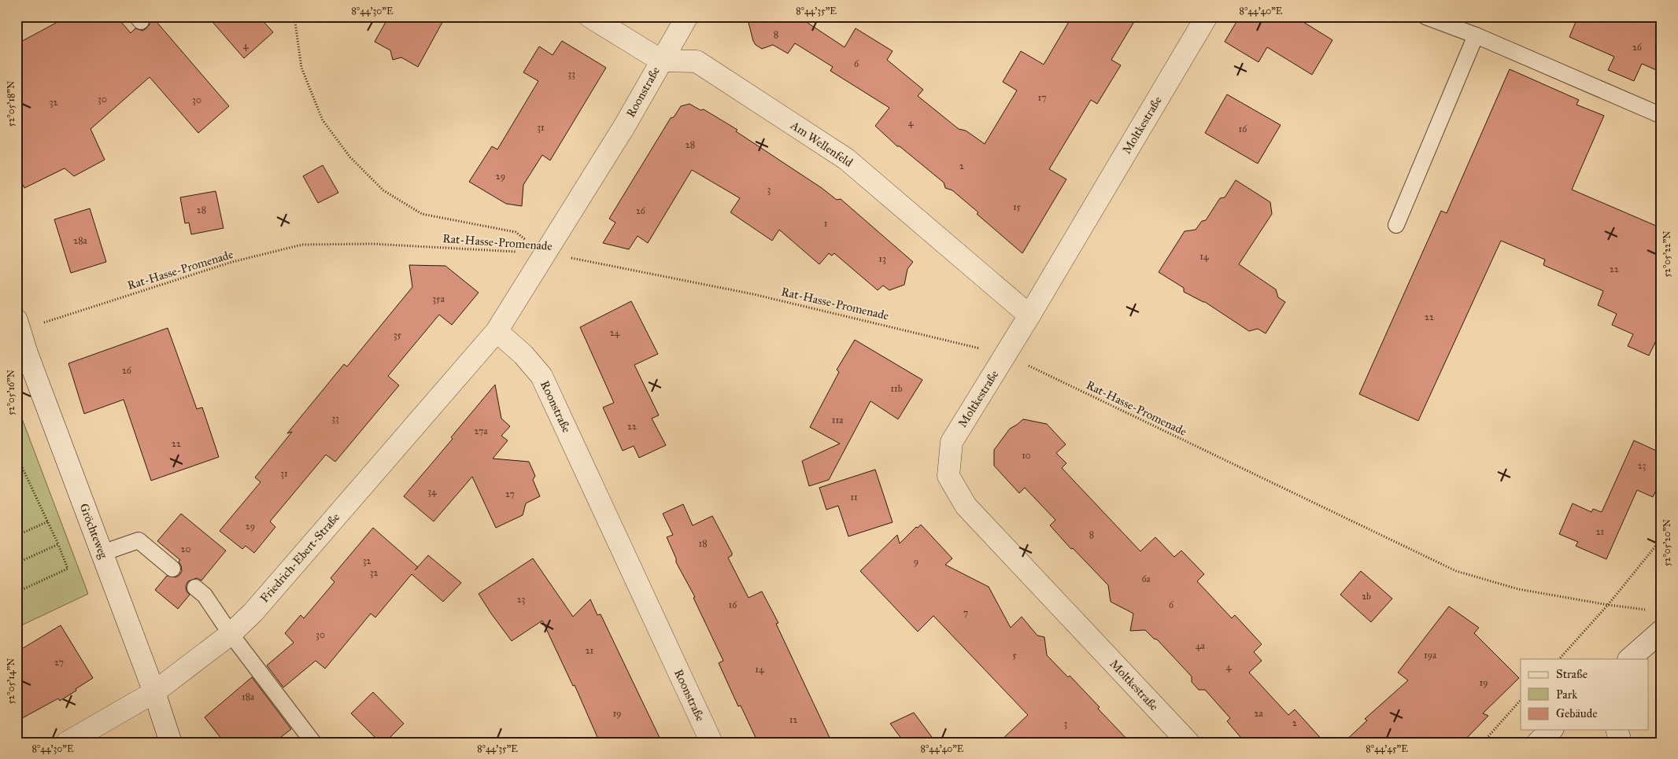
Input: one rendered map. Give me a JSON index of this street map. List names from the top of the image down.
{
  "streets": {
    "street": [
      "Roonstraße",
      "Moltkestraße",
      "Am Wellenfeld",
      "Gröchteweg",
      "Friedrich-Ebert-Straße"
    ],
    "path": ["Rat-Hasse-Promenade"]
  },
  "crossings": [
    ["Roonstraße", "Am Wellenfeld"],
    ["Roonstraße", "Rat-Hasse-Promenade"],
    ["Roonstraße", "Friedrich-Ebert-Straße"],
    ["Moltkestraße", "Am Wellenfeld"],
    ["Moltkestraße", "Rat-Hasse-Promenade"],
    ["Rat-Hasse-Promenade", "Gröchteweg"],
    ["Gröchteweg", "Friedrich-Ebert-Straße"]
  ],
  "house_numbers": [
    "8",
    "4",
    "26",
    "6",
    "33",
    "17",
    "30",
    "30",
    "32",
    "4",
    "31",
    "16",
    "28",
    "2",
    "29",
    "3",
    "15",
    "28",
    "26",
    "1",
    "28a",
    "14",
    "13",
    "22",
    "35a",
    "22",
    "24",
    "35",
    "26",
    "11b",
    "33",
    "11a",
    "22",
    "27a",
    "22",
    "10",
    "23",
    "31",
    "34",
    "27",
    "11",
    "29",
    "21",
    "8",
    "18",
    "20",
    "32",
    "9",
    "32",
    "6a",
    "2b",
    "23",
    "16",
    "6",
    "7",
    "30",
    "4a",
    "21",
    "5",
    "19a",
    "27",
    "4",
    "14",
    "19",
    "18a",
    "19",
    "2a",
    "12",
    "2",
    "3"
  ],
  "legend": ["Straße", "Park", "Gebäude"],
  "coordinates": [
    "8°44'30\"E",
    "8°44'35\"E",
    "8°44'40\"E",
    "52°05'18\"N",
    "52°05'22\"N",
    "52°05'16\"N",
    "52°05'20\"N",
    "52°05'14\"N",
    "8°44'45\"E"
  ]
}
